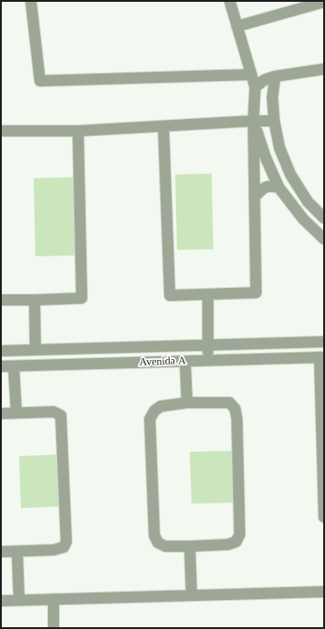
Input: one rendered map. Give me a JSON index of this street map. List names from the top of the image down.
{
  "streets": {
    "street": ["Avenida A"]
  }
}
